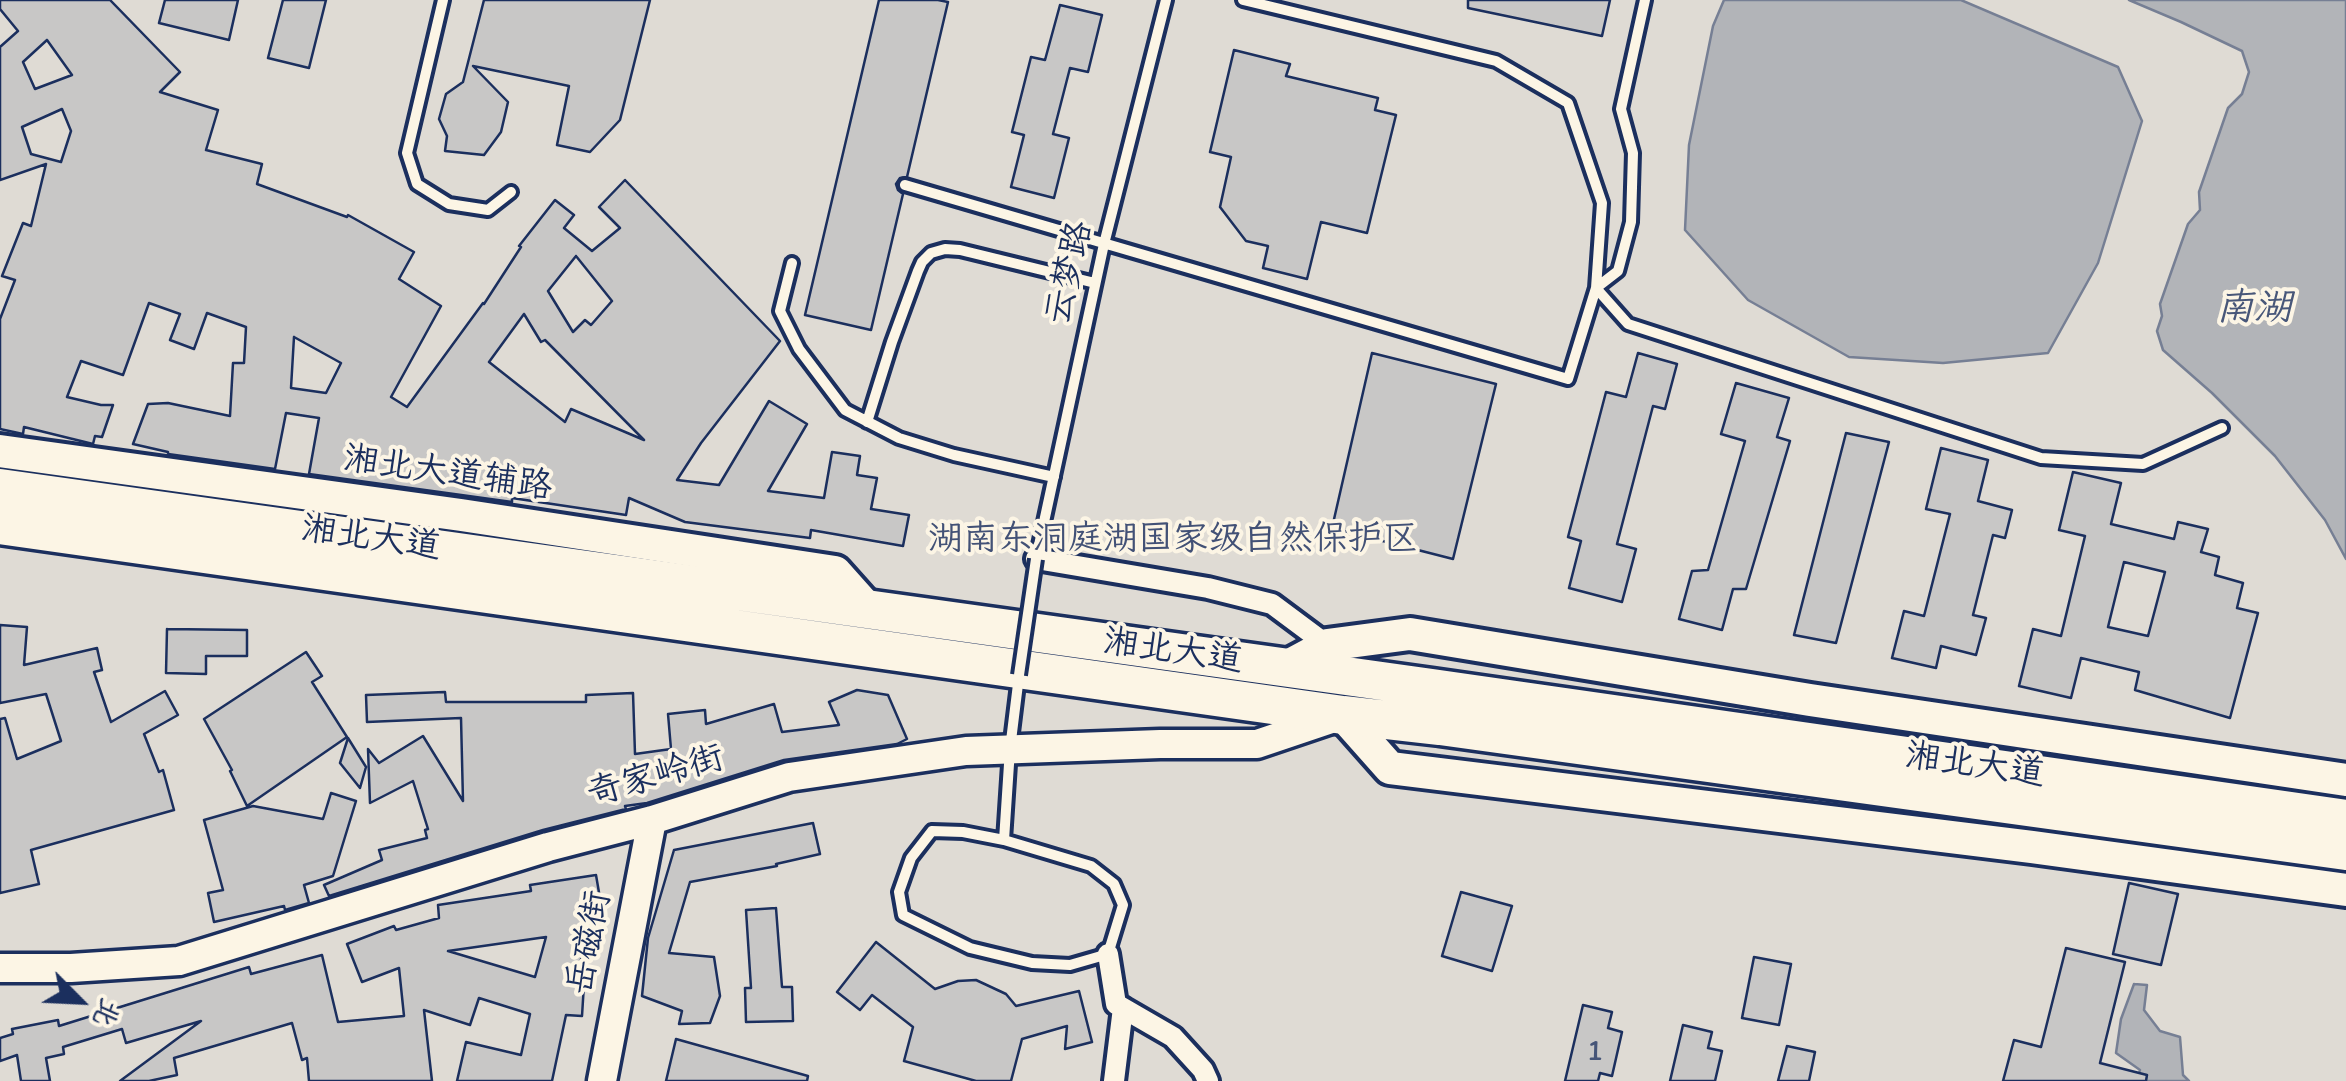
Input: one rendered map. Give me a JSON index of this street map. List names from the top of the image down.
{
  "streets": {
    "highway": ["湘北大道"],
    "main road": ["湘北大道辅路"],
    "street": ["奇家岭街", "岳磁街"],
    "lane": ["云梦路"]
  },
  "crossings": [
    ["云梦路", "奇家岭街"],
    ["湘北大道辅路", "湘北大道"],
    ["湘北大道", "奇家岭街"],
    ["奇家岭街", "岳磁街"]
  ],
  "water": ["南湖"],
  "parks": ["湖南东洞庭湖国家级自然保护区"],
  "house_numbers": ["1"],
  "north": "bottom right"
}
